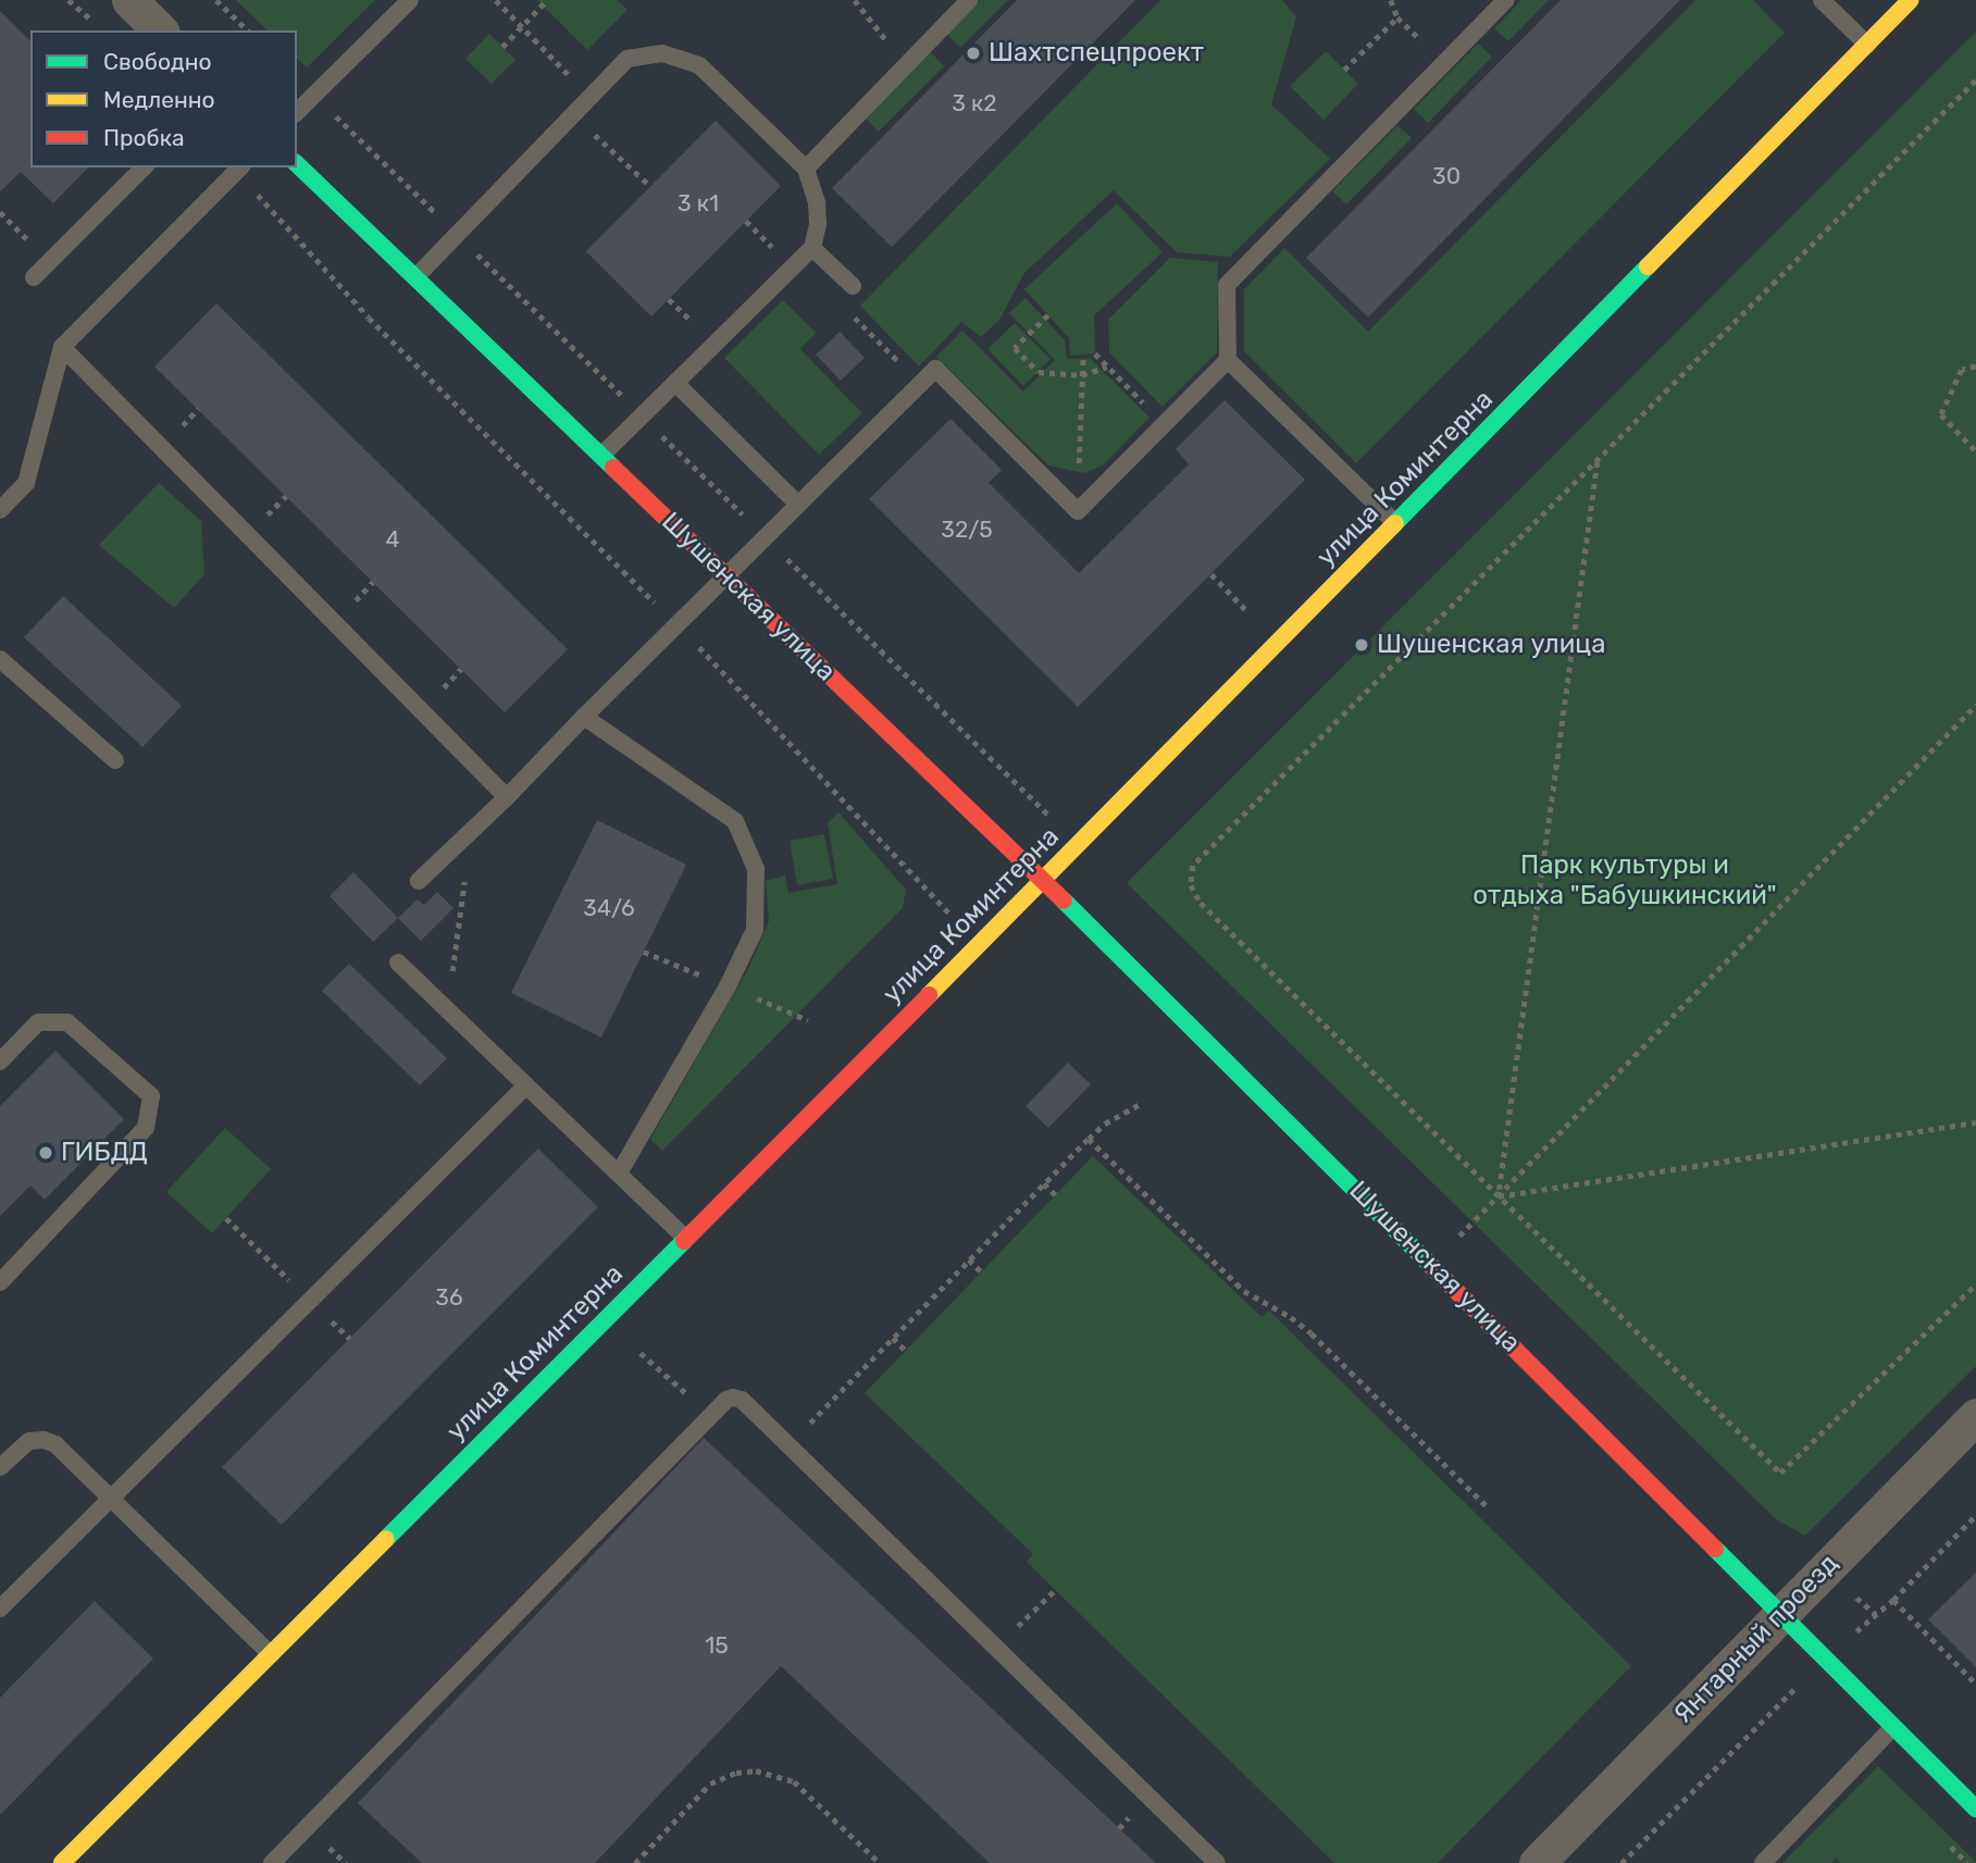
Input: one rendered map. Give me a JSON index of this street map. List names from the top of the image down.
{
  "streets": {
    "street": ["улица Коминтерна", "Шушенская улица", "Янтарный проезд"]
  },
  "crossings": [
    ["улица Коминтерна", "Шушенская улица"],
    ["Шушенская улица", "Янтарный проезд"]
  ],
  "parks": ["Парк культуры и отдыха \"Бабушкинский\""],
  "places": ["Шахтспецпроект", "Шушенская улица", "ГИБДД"],
  "house_numbers": [
    "3 к2",
    "30",
    "3 к1",
    "32/5",
    "4",
    "34/6",
    "36",
    "15"
  ],
  "legend": ["Свободно", "Медленно", "Пробка"]
}
